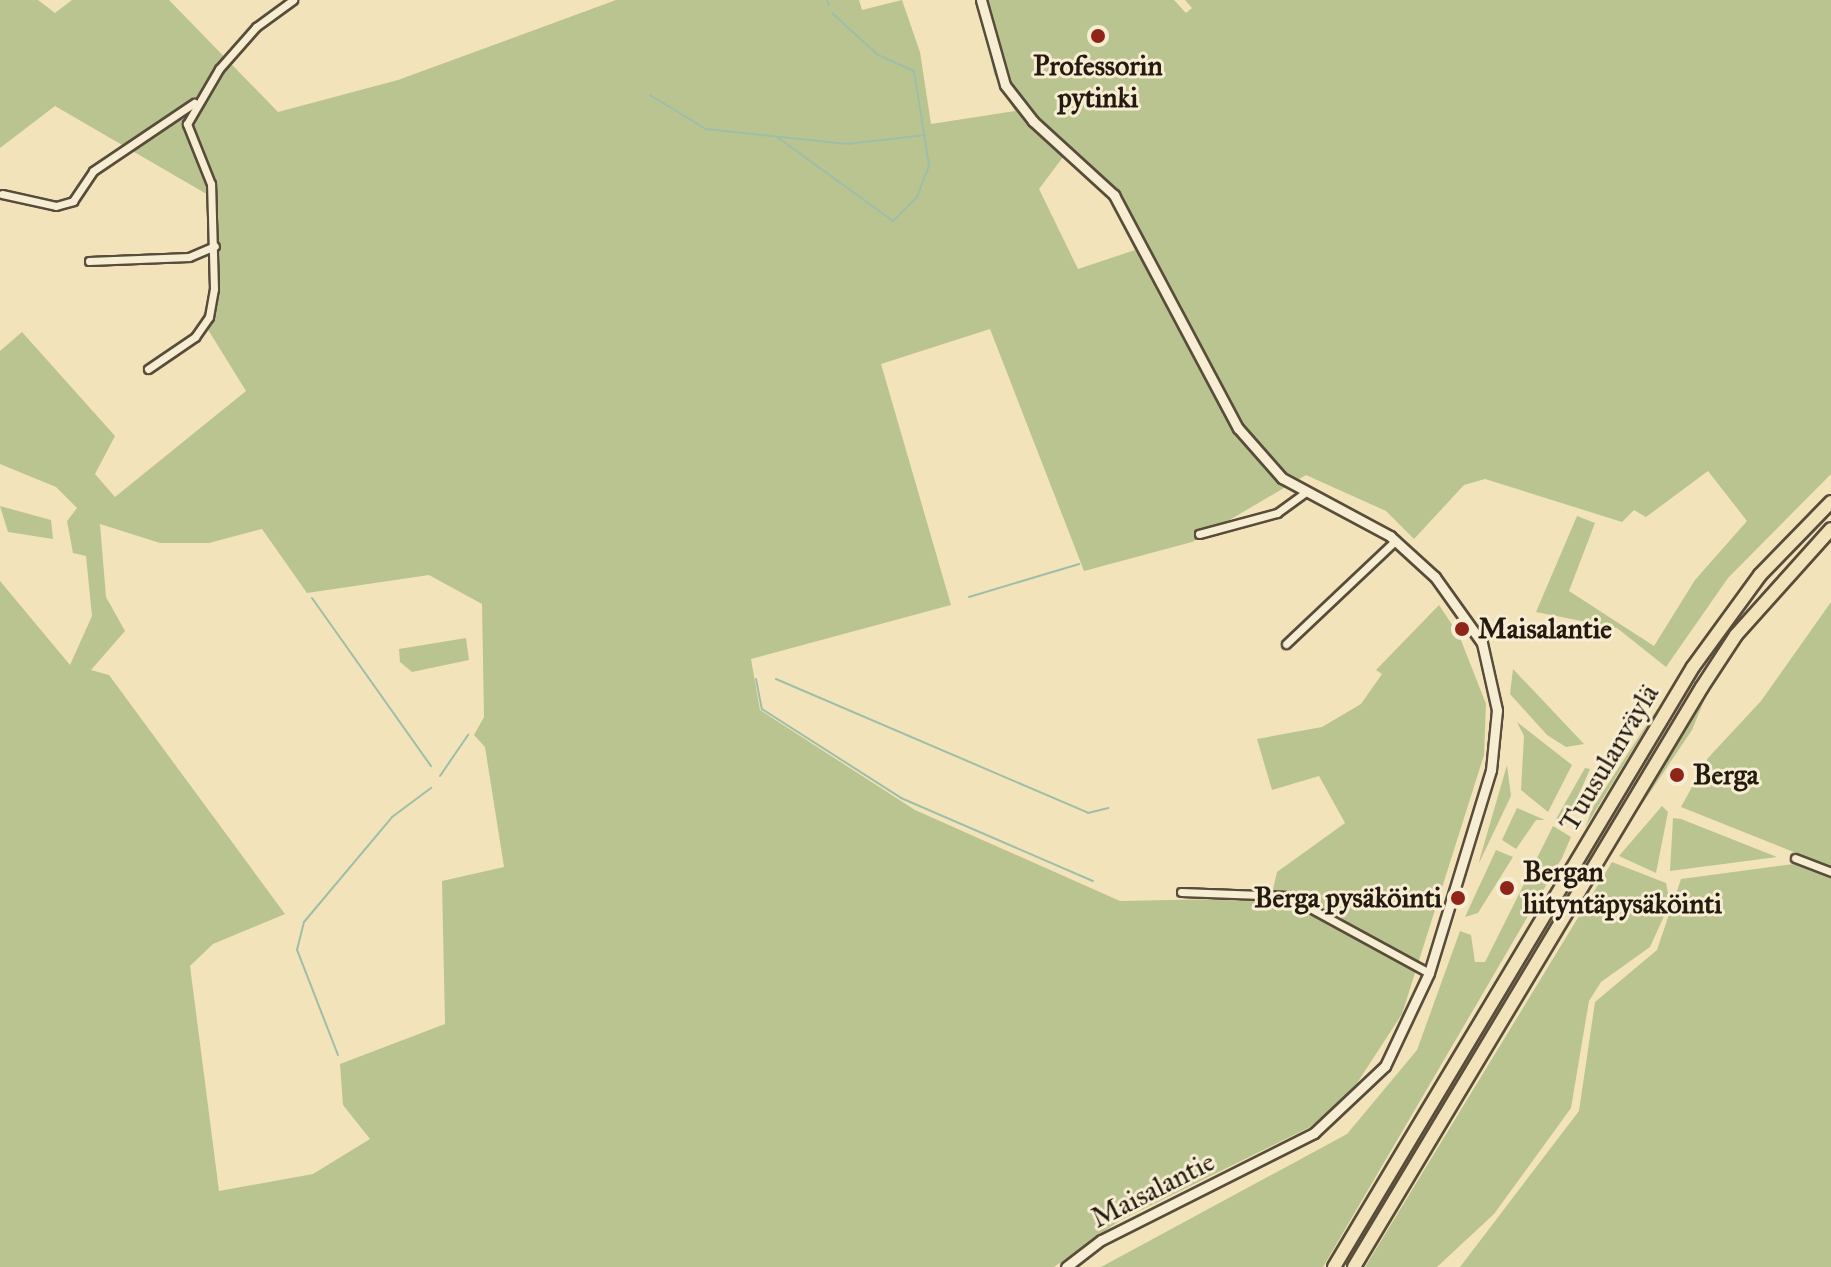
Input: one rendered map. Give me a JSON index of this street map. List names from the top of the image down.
{
  "streets": {
    "highway": ["Tuusulanväylä"],
    "main road": ["Maisalantie"]
  },
  "places": [
    "Professorin pytinki",
    "Maisalantie",
    "Berga",
    "Bergan liityntäpysäköinti",
    "Berga pysäköinti"
  ]
}
